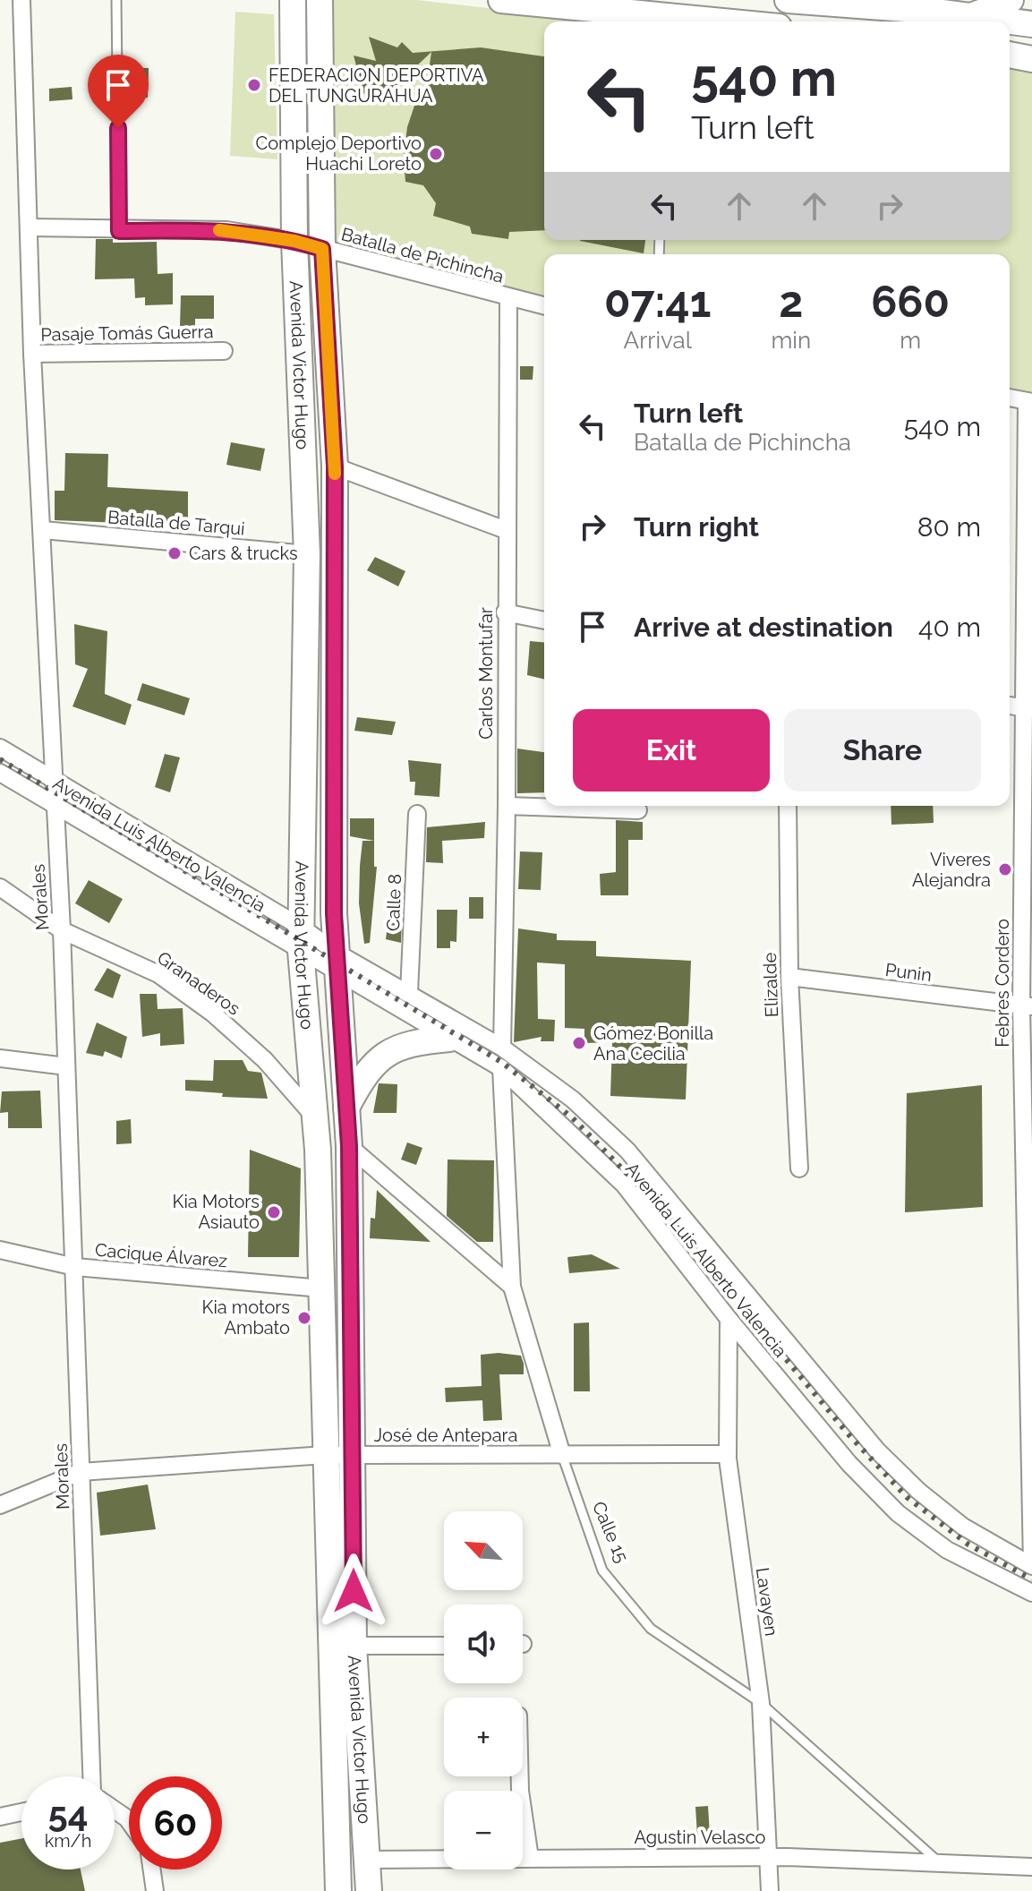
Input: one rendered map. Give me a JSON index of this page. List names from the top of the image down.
{
  "streets": {
    "main road": ["Avenida Victor Hugo"],
    "street": [
      "Batalla de Pichincha",
      "Pasaje Tomás Guerra",
      "Batalla de Tarqui",
      "Carlos Montufar",
      "Avenida Luis Alberto Valencia",
      "Morales",
      "Calle 8",
      "Punin",
      "Granaderos",
      "Febres Cordero",
      "Elizalde",
      "Cacique Álvarez",
      "José de Antepara",
      "Calle 15",
      "Lavayen",
      "Agustin Velasco"
    ]
  },
  "crossings": [
    ["Batalla de Pichincha", "Avenida Victor Hugo"],
    ["Batalla de Pichincha", "Carlos Montufar"],
    ["Batalla de Pichincha", "Morales"],
    ["Pasaje Tomás Guerra", "Morales"],
    ["Avenida Victor Hugo", "Batalla de Tarqui"],
    ["Avenida Victor Hugo", "Avenida Luis Alberto Valencia"],
    ["Avenida Victor Hugo", "Granaderos"],
    ["Avenida Victor Hugo", "Cacique Álvarez"],
    ["Avenida Victor Hugo", "José de Antepara"],
    ["Avenida Victor Hugo", "Agustin Velasco"],
    ["Batalla de Tarqui", "Morales"],
    ["Carlos Montufar", "Avenida Luis Alberto Valencia"],
    ["Avenida Luis Alberto Valencia", "Morales"],
    ["Avenida Luis Alberto Valencia", "Calle 8"],
    ["Avenida Luis Alberto Valencia", "Febres Cordero"],
    ["Avenida Luis Alberto Valencia", "Calle 15"],
    ["Avenida Luis Alberto Valencia", "Lavayen"],
    ["Morales", "Granaderos"],
    ["Morales", "Cacique Álvarez"],
    ["Morales", "José de Antepara"],
    ["Punin", "Febres Cordero"],
    ["Punin", "Elizalde"],
    ["José de Antepara", "Calle 15"],
    ["José de Antepara", "Lavayen"],
    ["Calle 15", "Lavayen"],
    ["Calle 15", "Agustin Velasco"],
    ["Lavayen", "Agustin Velasco"]
  ],
  "places": [
    "FEDERACION DEPORTIVA DEL TUNGURAHUA",
    "Complejo Deportivo Huachi Loreto",
    "Cars & trucks",
    "Viveres Alejandra",
    "Gómez Bonilla Ana Cecilia",
    "Kia Motors Asiauto",
    "Kia motors Ambato"
  ],
  "north": "top left",
  "page": {
    "turn": ["540 m", "Turn left"],
    "eta": [
      "07:41",
      "Arrival",
      "2",
      "min",
      "660",
      "m"
    ],
    "list": [
      {
        "name": "Turn left",
        "note": "Batalla de Pichincha",
        "value": "540 m"
      },
      {
        "name": "Turn right",
        "value": "80 m"
      },
      {
        "name": "Arrive at destination",
        "value": "40 m"
      }
    ],
    "buttons": ["Exit", "Share"],
    "map_buttons": ["+", "−"],
    "speed": "54 km/h",
    "limit": "60"
  }
}
